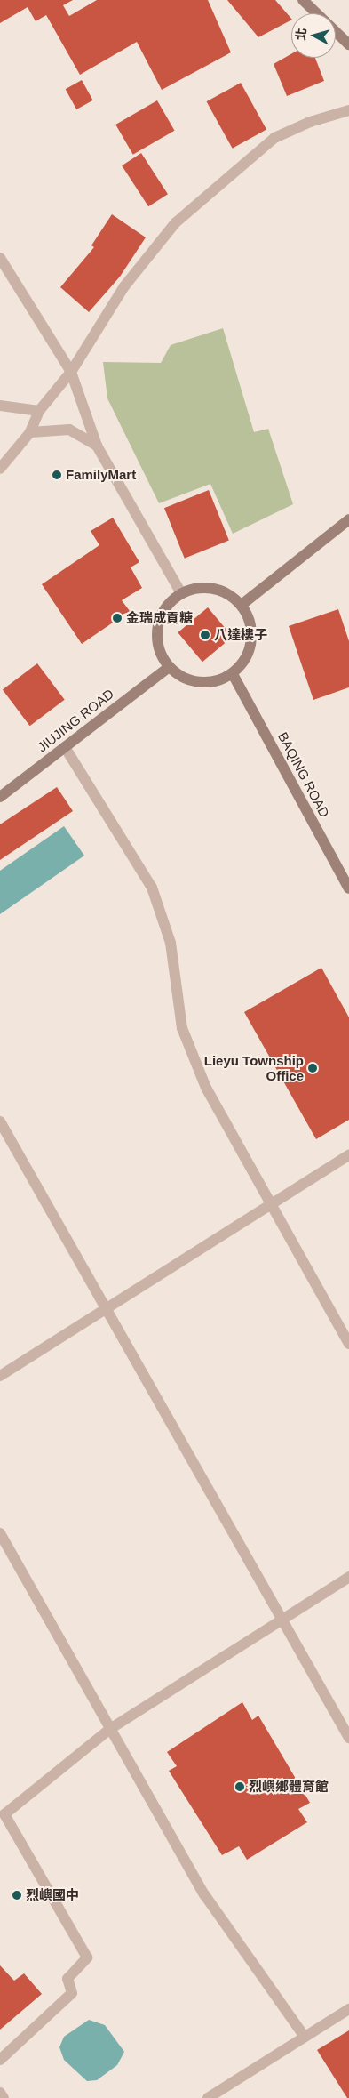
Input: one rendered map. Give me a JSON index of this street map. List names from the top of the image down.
{
  "streets": {
    "main road": ["JIUJING ROAD", "BAQING ROAD"]
  },
  "crossings": [
    ["JIUJING ROAD", "BAQING ROAD"]
  ],
  "places": [
    "FamilyMart",
    "金瑞成貢糖",
    "八達樓子",
    "Lieyu Township Office",
    "烈嶼鄉體育館",
    "烈嶼國中"
  ],
  "north": "left"
}
